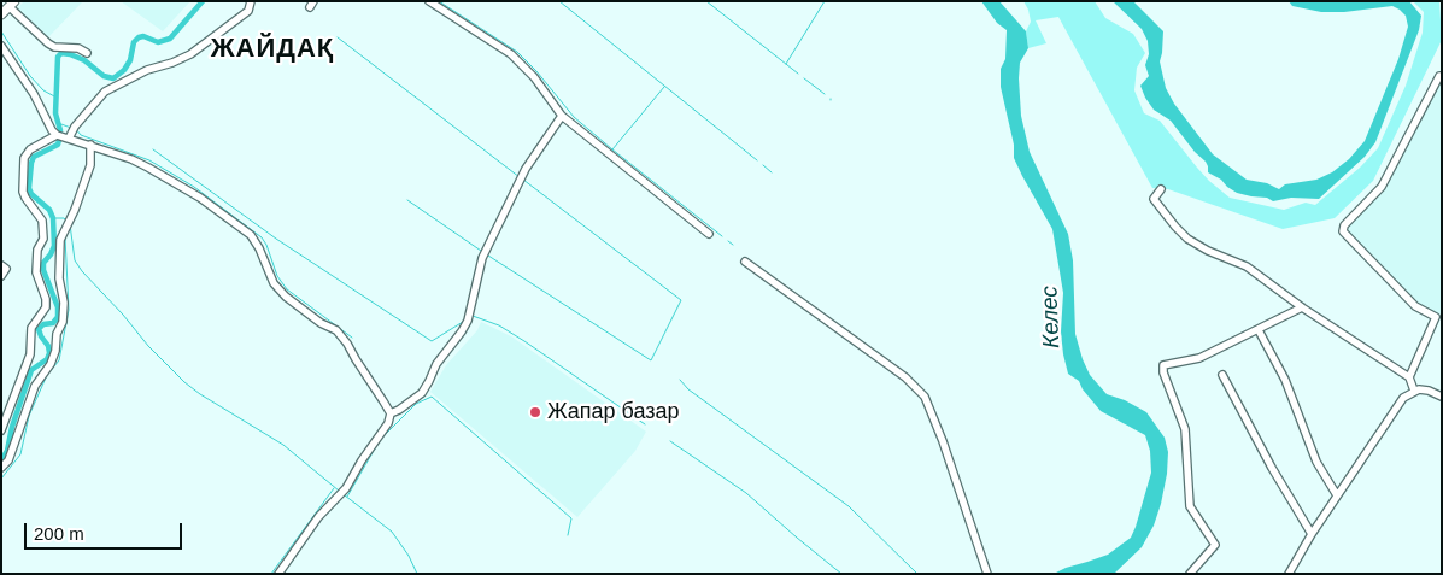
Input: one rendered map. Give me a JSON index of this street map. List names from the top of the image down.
{
  "districts": ["ЖАЙДАҚ"],
  "water": ["Келес"],
  "places": ["Жапар базар"],
  "scale_bar": "200 m"
}
